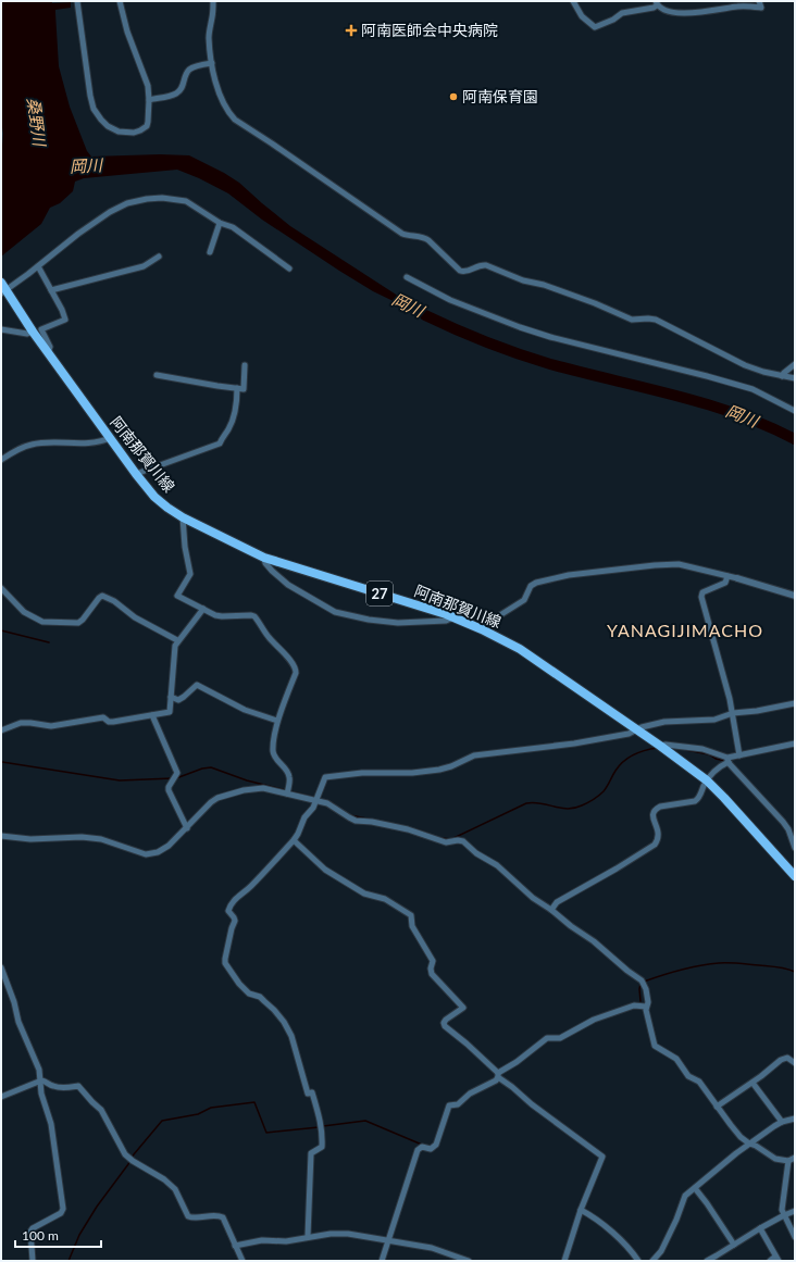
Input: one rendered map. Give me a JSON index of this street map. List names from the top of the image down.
{
  "streets": {
    "main road": ["阿南那賀川線", "27"]
  },
  "districts": ["YANAGIJIMACHO"],
  "water": ["桑野川", "岡川"],
  "places": {
    "health": ["阿南医師会中央病院"],
    "other": ["阿南保育園"]
  },
  "scale_bar": "100 m"
}
